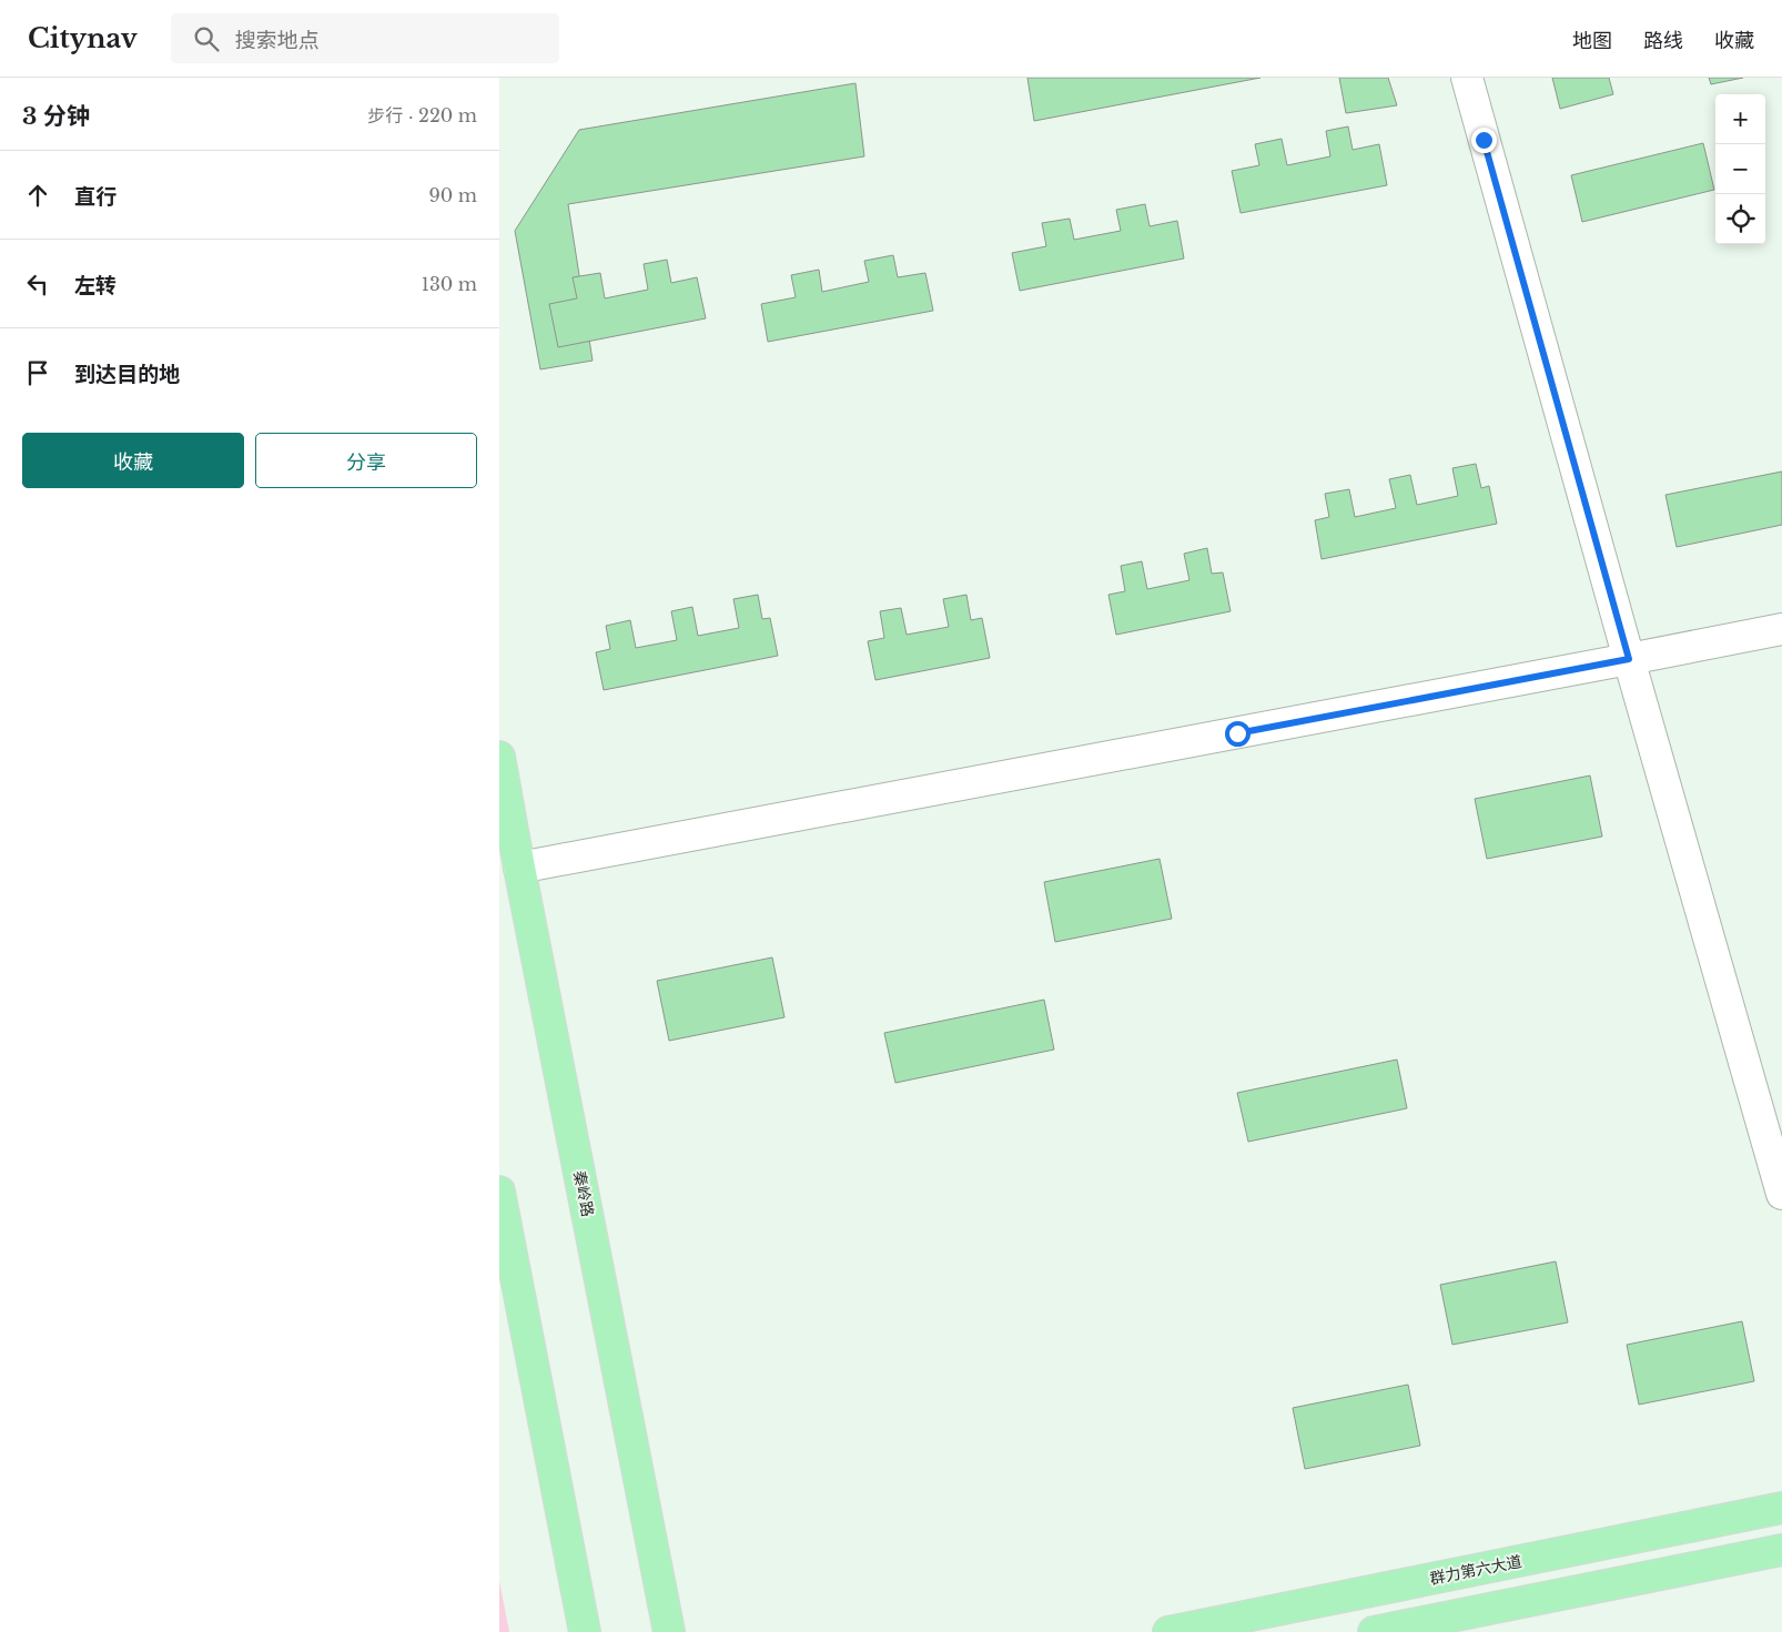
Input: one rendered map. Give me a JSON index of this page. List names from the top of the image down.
{
  "streets": {
    "main road": ["秦岭路", "群力第六大道"]
  },
  "page": {
    "header": "Citynav",
    "search": "搜索地点",
    "nav": ["地图", "路线", "收藏"],
    "heading": ["3 分钟", "步行 · 220 m"],
    "map_buttons": ["+", "−"],
    "list": [
      ["直行", "90 m"],
      ["左转", "130 m"],
      "到达目的地"
    ],
    "buttons": ["收藏", "分享"]
  }
}
